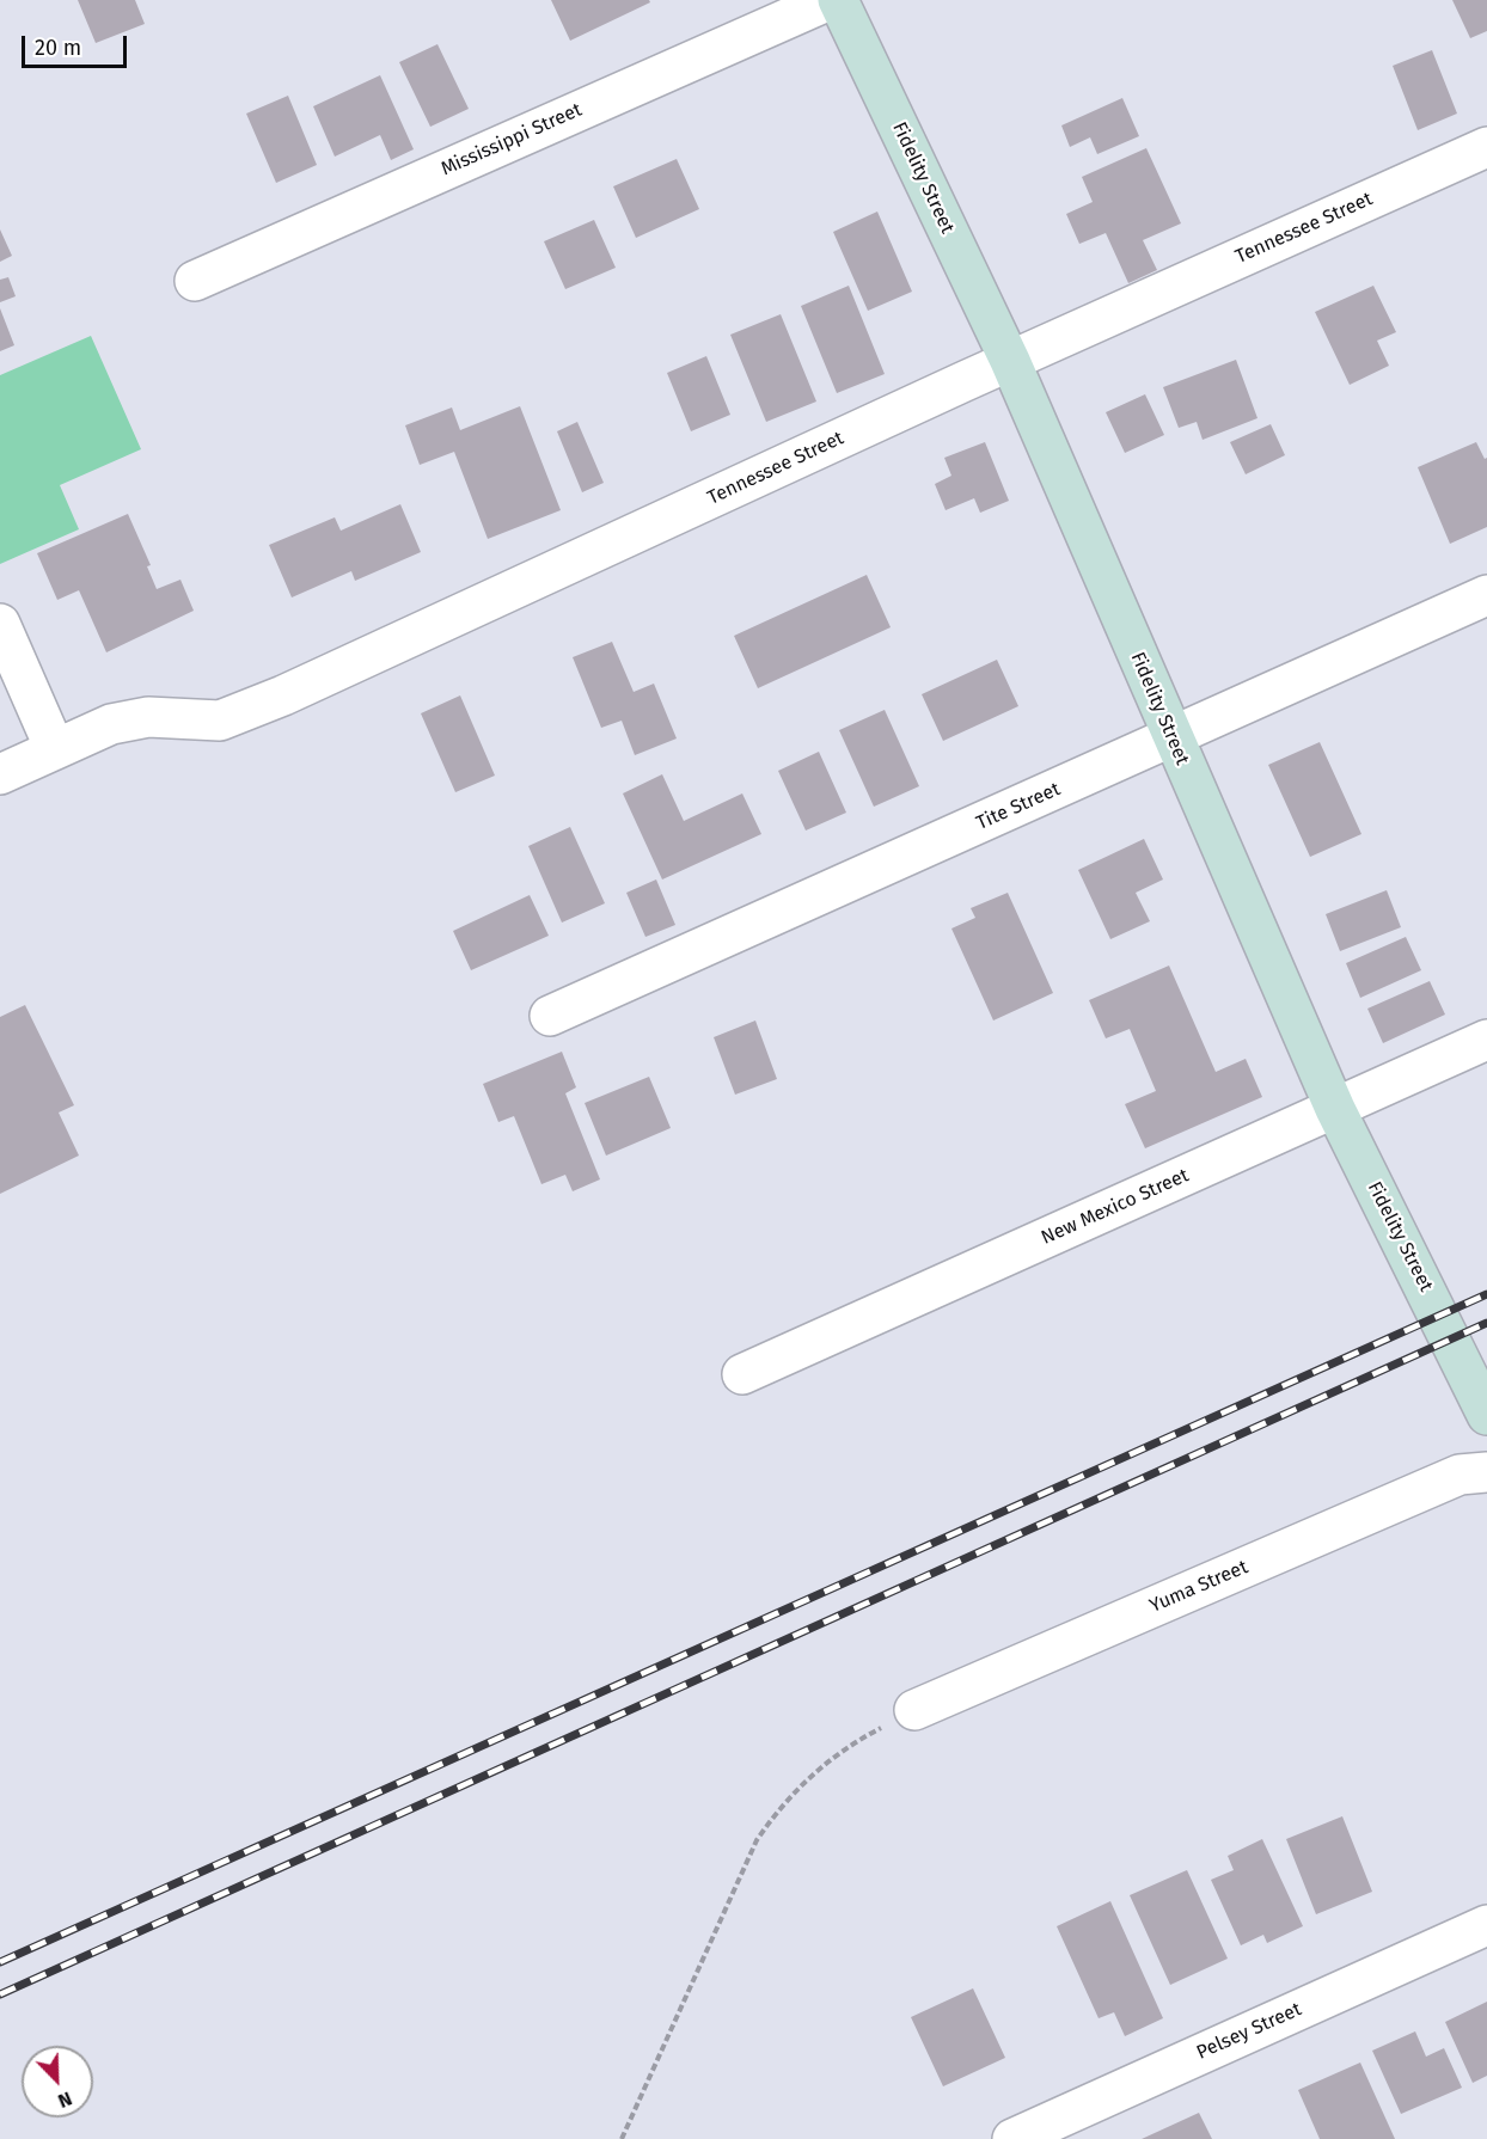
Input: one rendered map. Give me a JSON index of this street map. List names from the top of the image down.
{
  "streets": {
    "main road": ["Fidelity Street"],
    "street": [
      "Mississippi Street",
      "Tennessee Street",
      "Tite Street",
      "New Mexico Street",
      "Yuma Street",
      "Pelsey Street"
    ]
  },
  "crossings": [
    ["Fidelity Street", "Tennessee Street"],
    ["Fidelity Street", "Tite Street"],
    ["Fidelity Street", "New Mexico Street"]
  ],
  "scale_bar": "20 m",
  "north": "bottom right"
}
